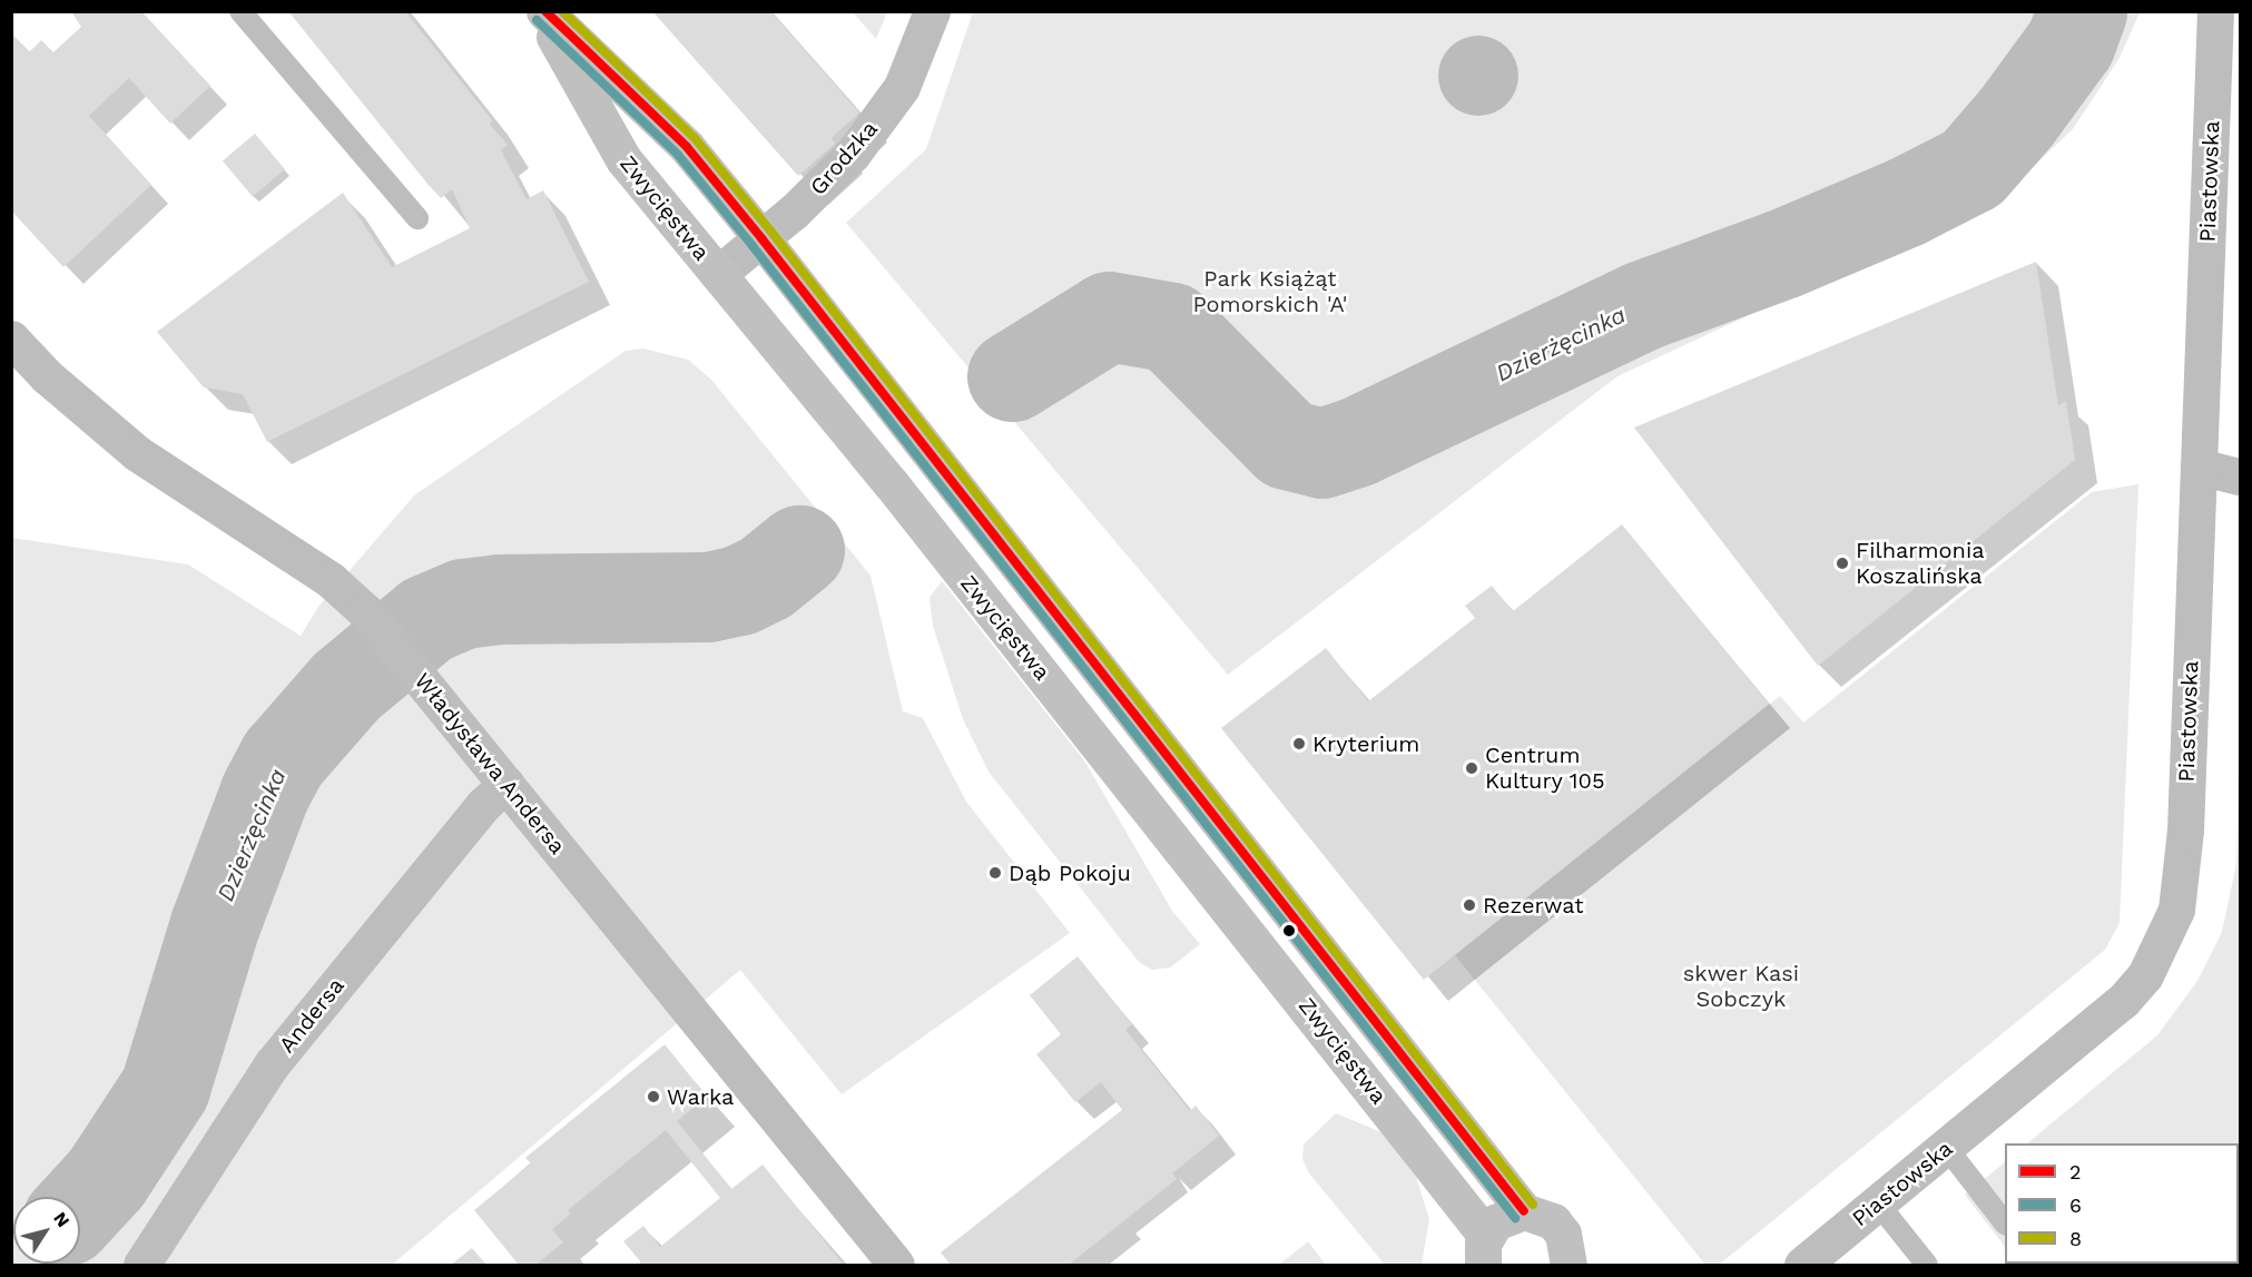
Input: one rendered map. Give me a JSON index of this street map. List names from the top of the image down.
{
  "streets": {
    "street": [
      "Grodzka",
      "Piastowska",
      "Zwycięstwa",
      "Władysława Andersa",
      "Andersa"
    ]
  },
  "crossings": [
    ["Grodzka", "Zwycięstwa"],
    ["Władysława Andersa", "Andersa"]
  ],
  "water": ["Dzierżęcinka"],
  "parks": ["Park Książąt Pomorskich 'A'", "skwer Kasi Sobczyk"],
  "places": [
    "Filharmonia Koszalińska",
    "Kryterium",
    "Centrum Kultury 105",
    "Dąb Pokoju",
    "Rezerwat",
    "Warka"
  ],
  "lines": ["transit line 2", "transit line 8", "transit line 6"],
  "legend": ["2", "6", "8"],
  "north": "top right"
}
